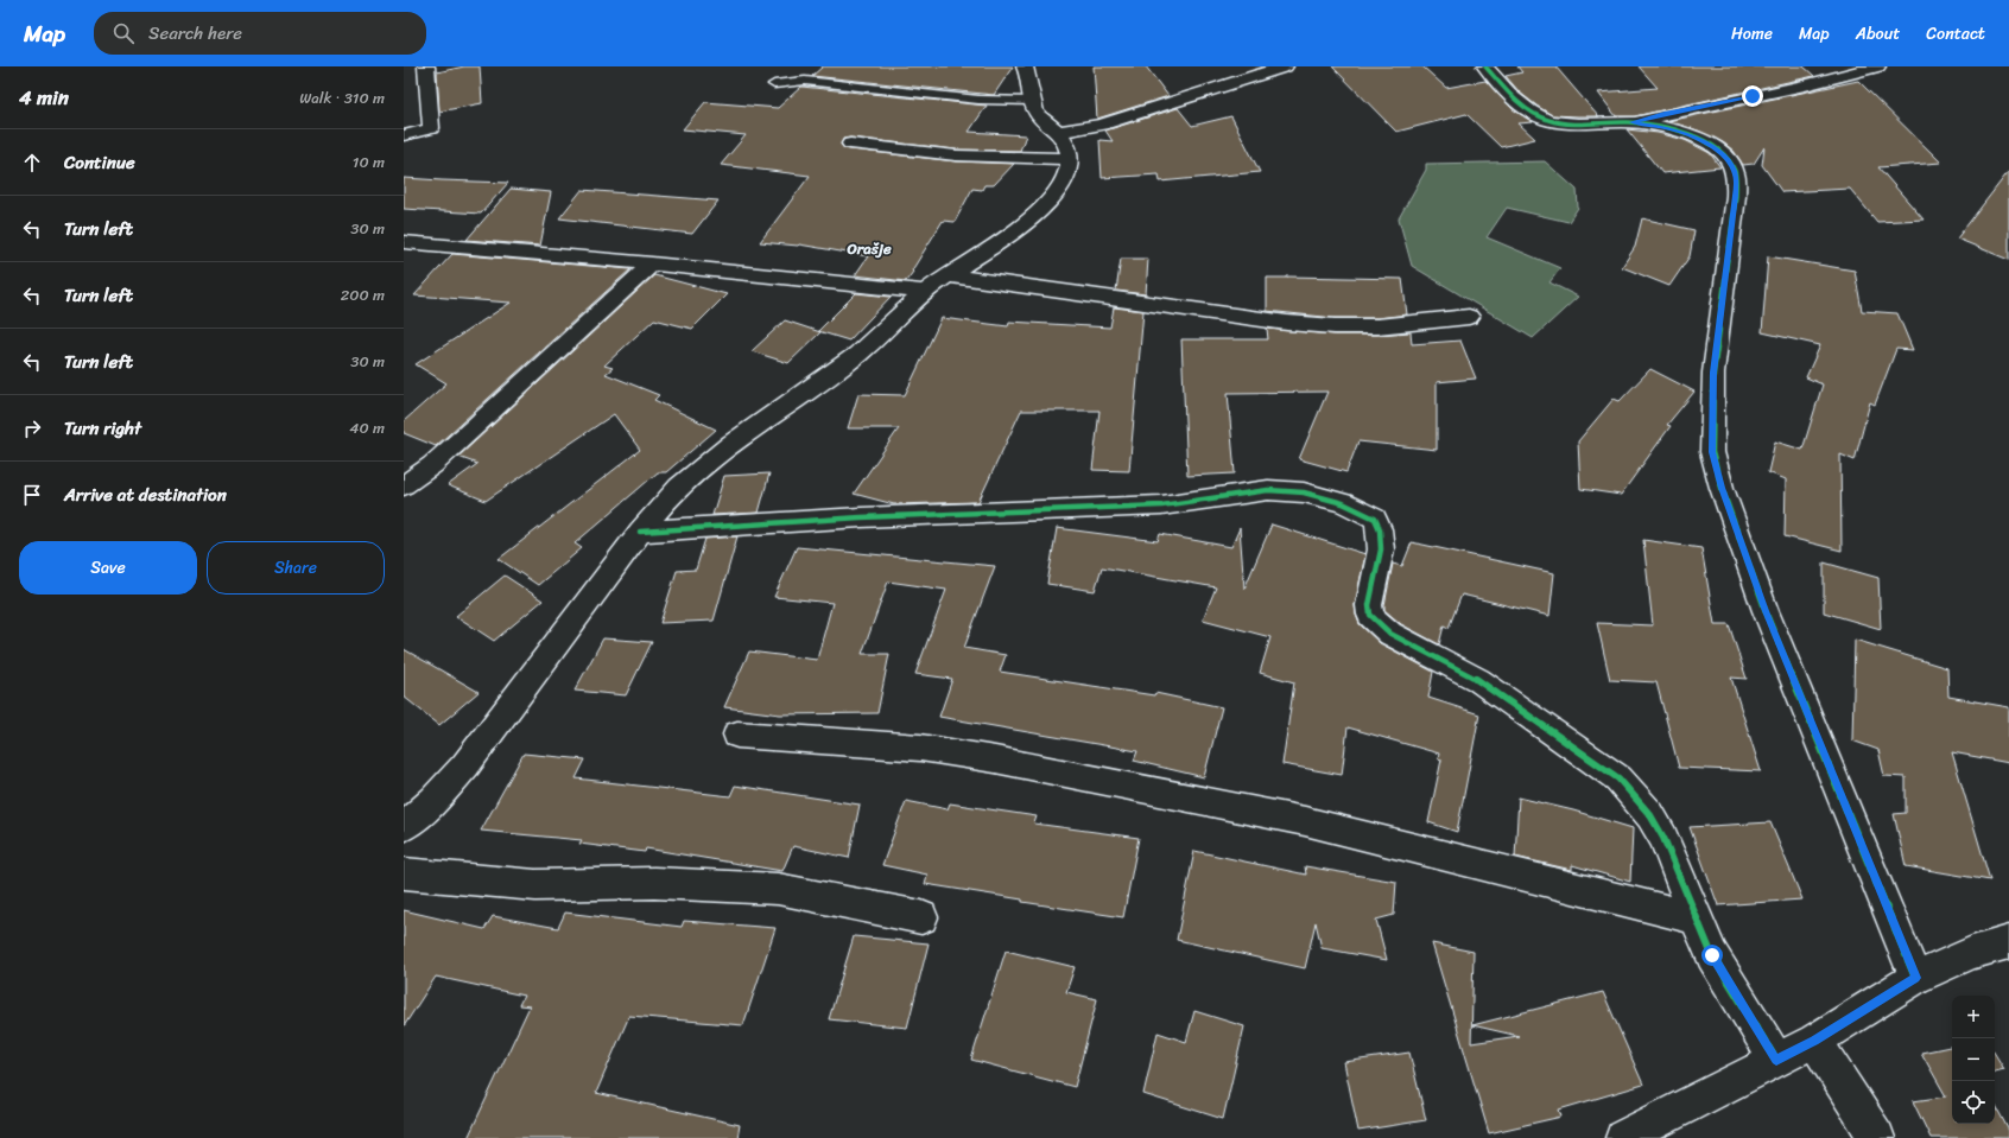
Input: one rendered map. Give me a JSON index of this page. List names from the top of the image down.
{
  "districts": ["Orašje"],
  "page": {
    "header": "Map",
    "search": "Search here",
    "nav": [
      "Home",
      "Map",
      "About",
      "Contact"
    ],
    "heading": ["4 min", "Walk · 310 m"],
    "list": [
      ["Continue", "10 m"],
      ["Turn left", "30 m"],
      ["Turn left", "200 m"],
      ["Turn left", "30 m"],
      ["Turn right", "40 m"],
      "Arrive at destination"
    ],
    "buttons": ["Save", "Share"],
    "map_buttons": ["+", "−"]
  }
}
